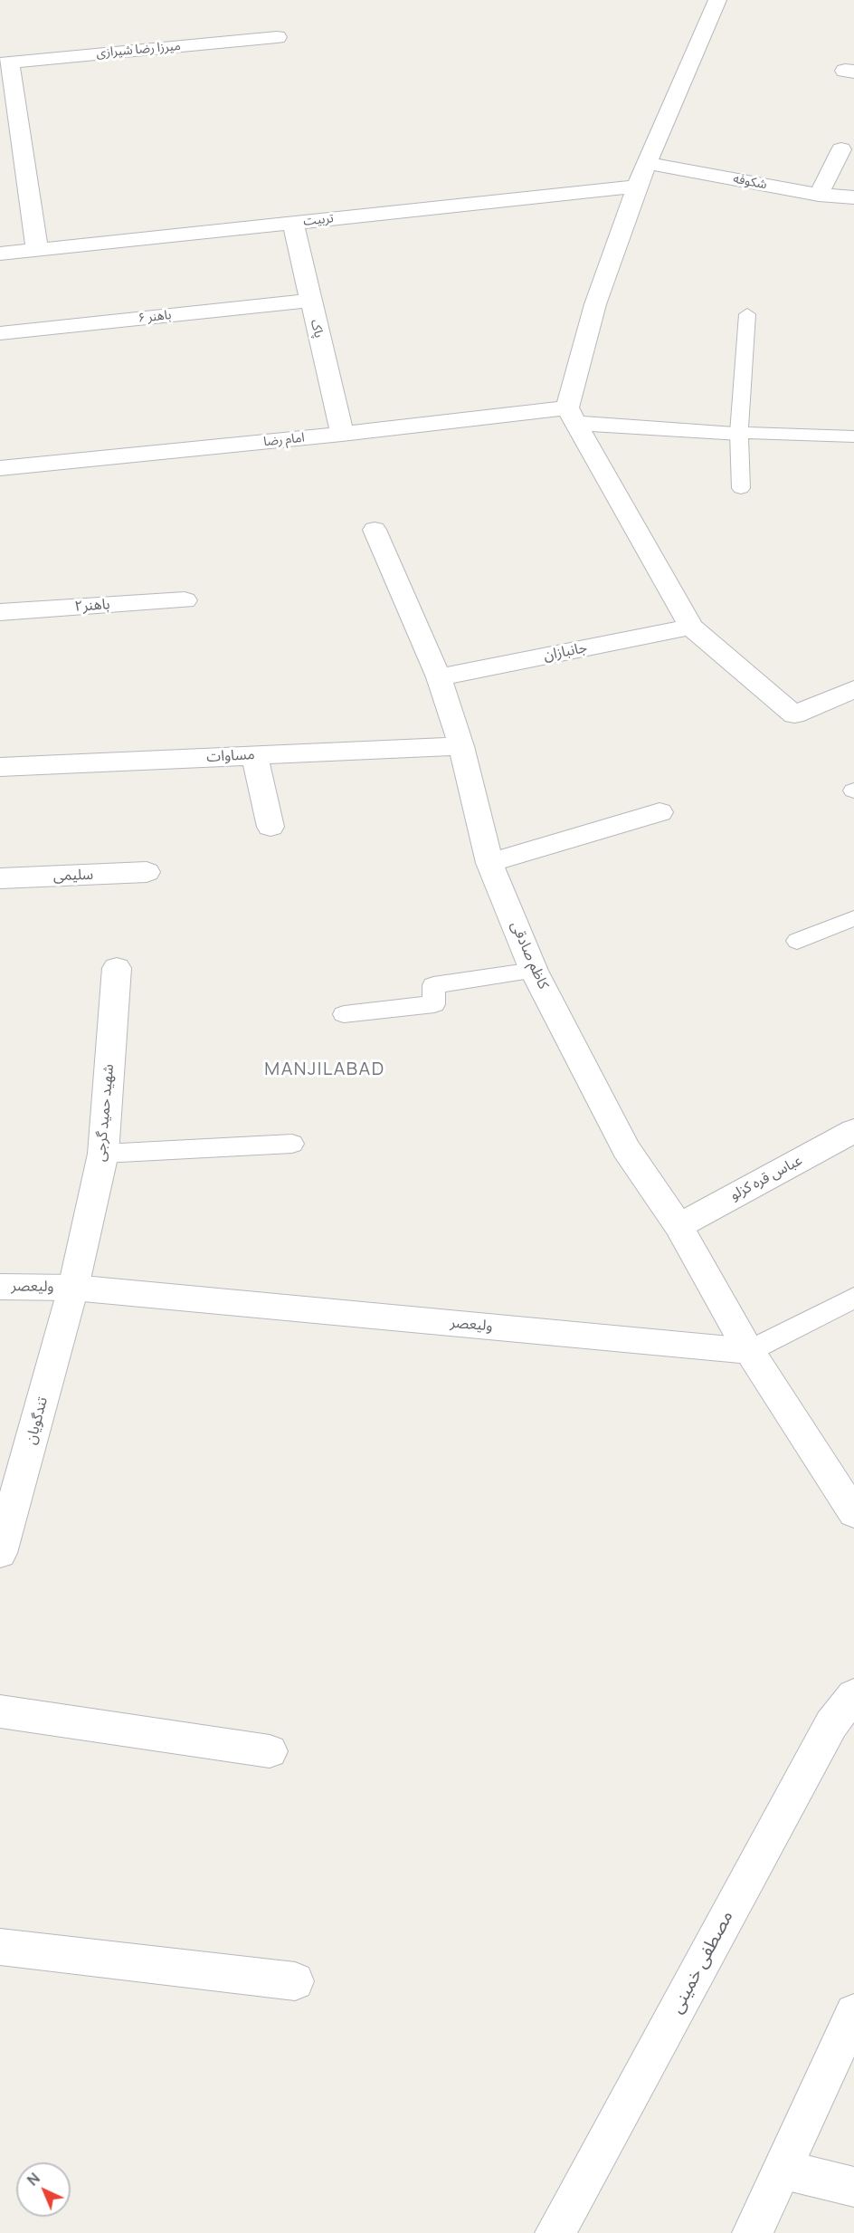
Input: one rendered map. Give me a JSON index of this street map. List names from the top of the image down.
{
  "streets": {
    "street": [
      "میرزا رضا شیرازی",
      "شکوفه",
      "تربیت",
      "باهنر ۶",
      "پاک",
      "امام رضا",
      "باهنر۲",
      "جانبازان",
      "مساوات",
      "سلیمی",
      "کاظم صادقی",
      "شهید حمید گرجی",
      "عباس قره کزلو",
      "ولیعصر",
      "تندگویان",
      "مصطفی خمینی"
    ]
  },
  "crossings": [
    ["تربیت", "پاک"],
    ["باهنر ۶", "پاک"],
    ["پاک", "امام رضا"],
    ["جانبازان", "کاظم صادقی"],
    ["مساوات", "کاظم صادقی"],
    ["کاظم صادقی", "عباس قره کزلو"],
    ["کاظم صادقی", "ولیعصر"],
    ["شهید حمید گرجی", "ولیعصر"],
    ["شهید حمید گرجی", "تندگویان"],
    ["ولیعصر", "تندگویان"]
  ],
  "districts": ["MANJILABAD"],
  "north": "top left"
}
